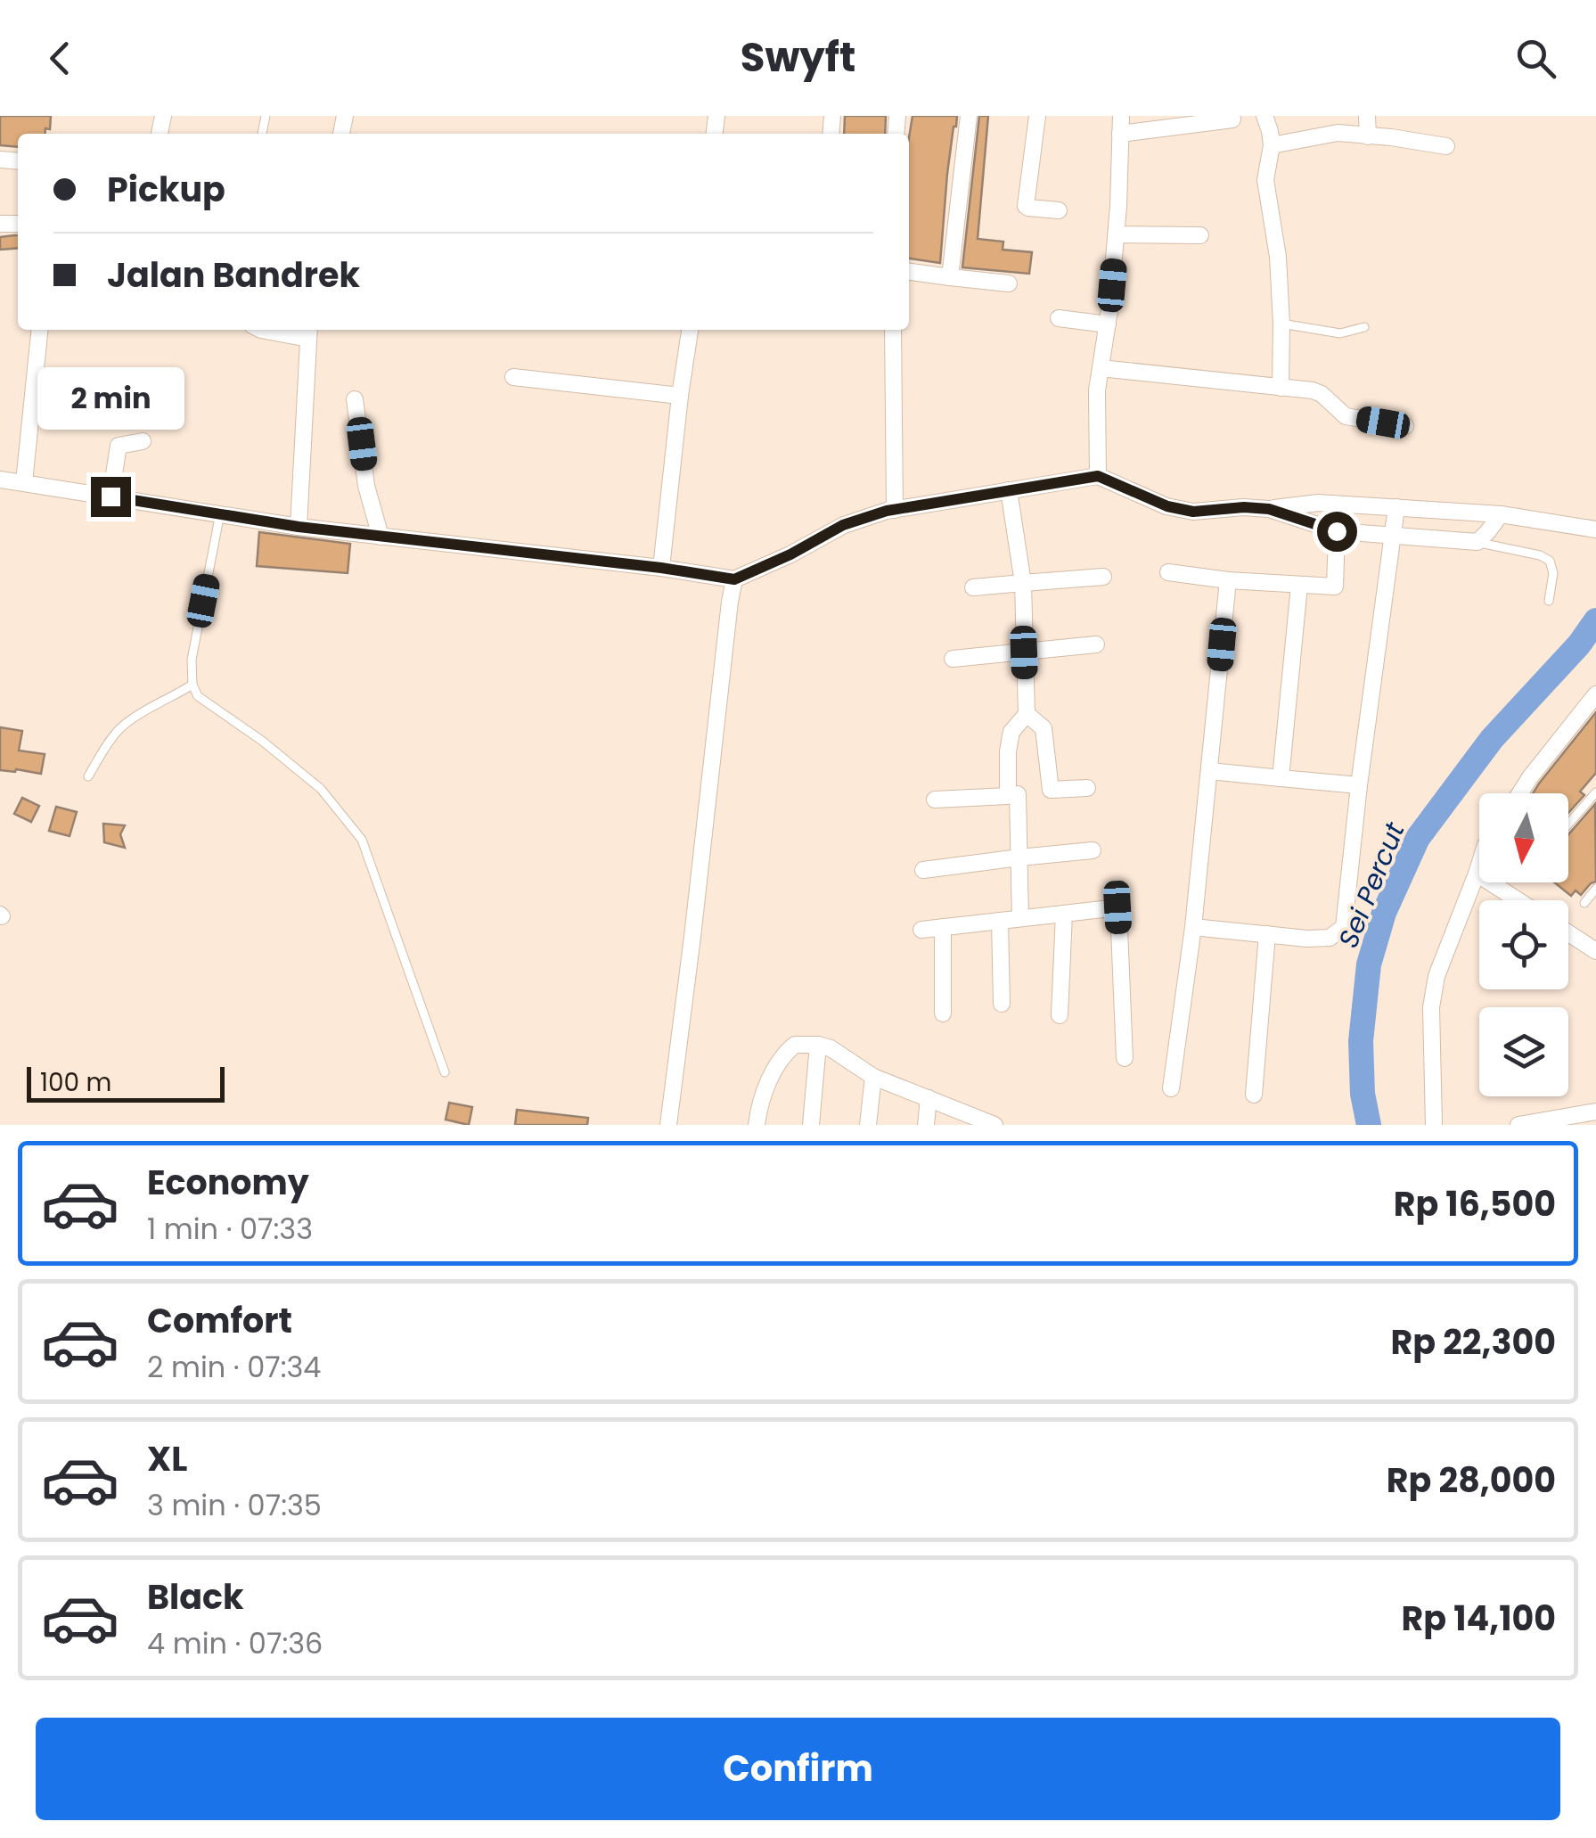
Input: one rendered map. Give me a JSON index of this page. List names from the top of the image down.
{
  "water": ["Sei Percut"],
  "scale_bar": "100 m",
  "north": "bottom",
  "page": {
    "header": "Swyft",
    "banner": ["Pickup", "Jalan Bandrek"],
    "bubble": "2 min",
    "scale": "100 m",
    "list": [
      {
        "name": "Economy",
        "note": "1 min · 07:33",
        "value": "Rp 16,500"
      },
      {
        "name": "Comfort",
        "note": "2 min · 07:34",
        "value": "Rp 22,300"
      },
      {
        "name": "XL",
        "note": "3 min · 07:35",
        "value": "Rp 28,000"
      },
      {
        "name": "Black",
        "note": "4 min · 07:36",
        "value": "Rp 14,100"
      }
    ],
    "buttons": "Confirm"
  }
}
